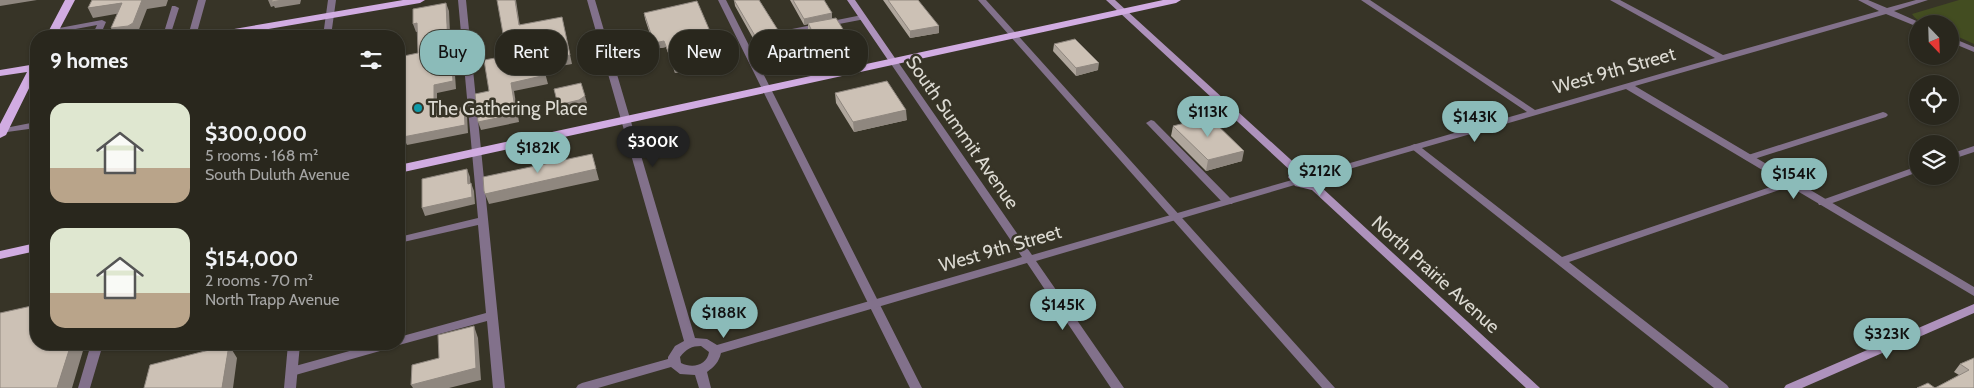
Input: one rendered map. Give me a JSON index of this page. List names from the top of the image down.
{
  "streets": {
    "street": ["West 9th Street", "South Summit Avenue", "North Prairie Avenue"]
  },
  "crossings": [
    ["West 9th Street", "South Summit Avenue"],
    ["West 9th Street", "North Prairie Avenue"]
  ],
  "places": ["The Gathering Place"],
  "north": "bottom right",
  "page": {
    "chip": [
      "Buy",
      "Rent",
      "Filters",
      "New",
      "Apartment"
    ],
    "heading": "9 homes",
    "list": [
      {
        "name": "$300,000",
        "note": "5 rooms · 168 m² · South Duluth Avenue"
      },
      {
        "name": "$154,000",
        "note": "2 rooms · 70 m² · North Trapp Avenue"
      }
    ],
    "price": [
      "$113K",
      "$143K",
      "$300K",
      "$182K",
      "$212K",
      "$154K",
      "$145K",
      "$188K",
      "$323K"
    ]
  }
}
